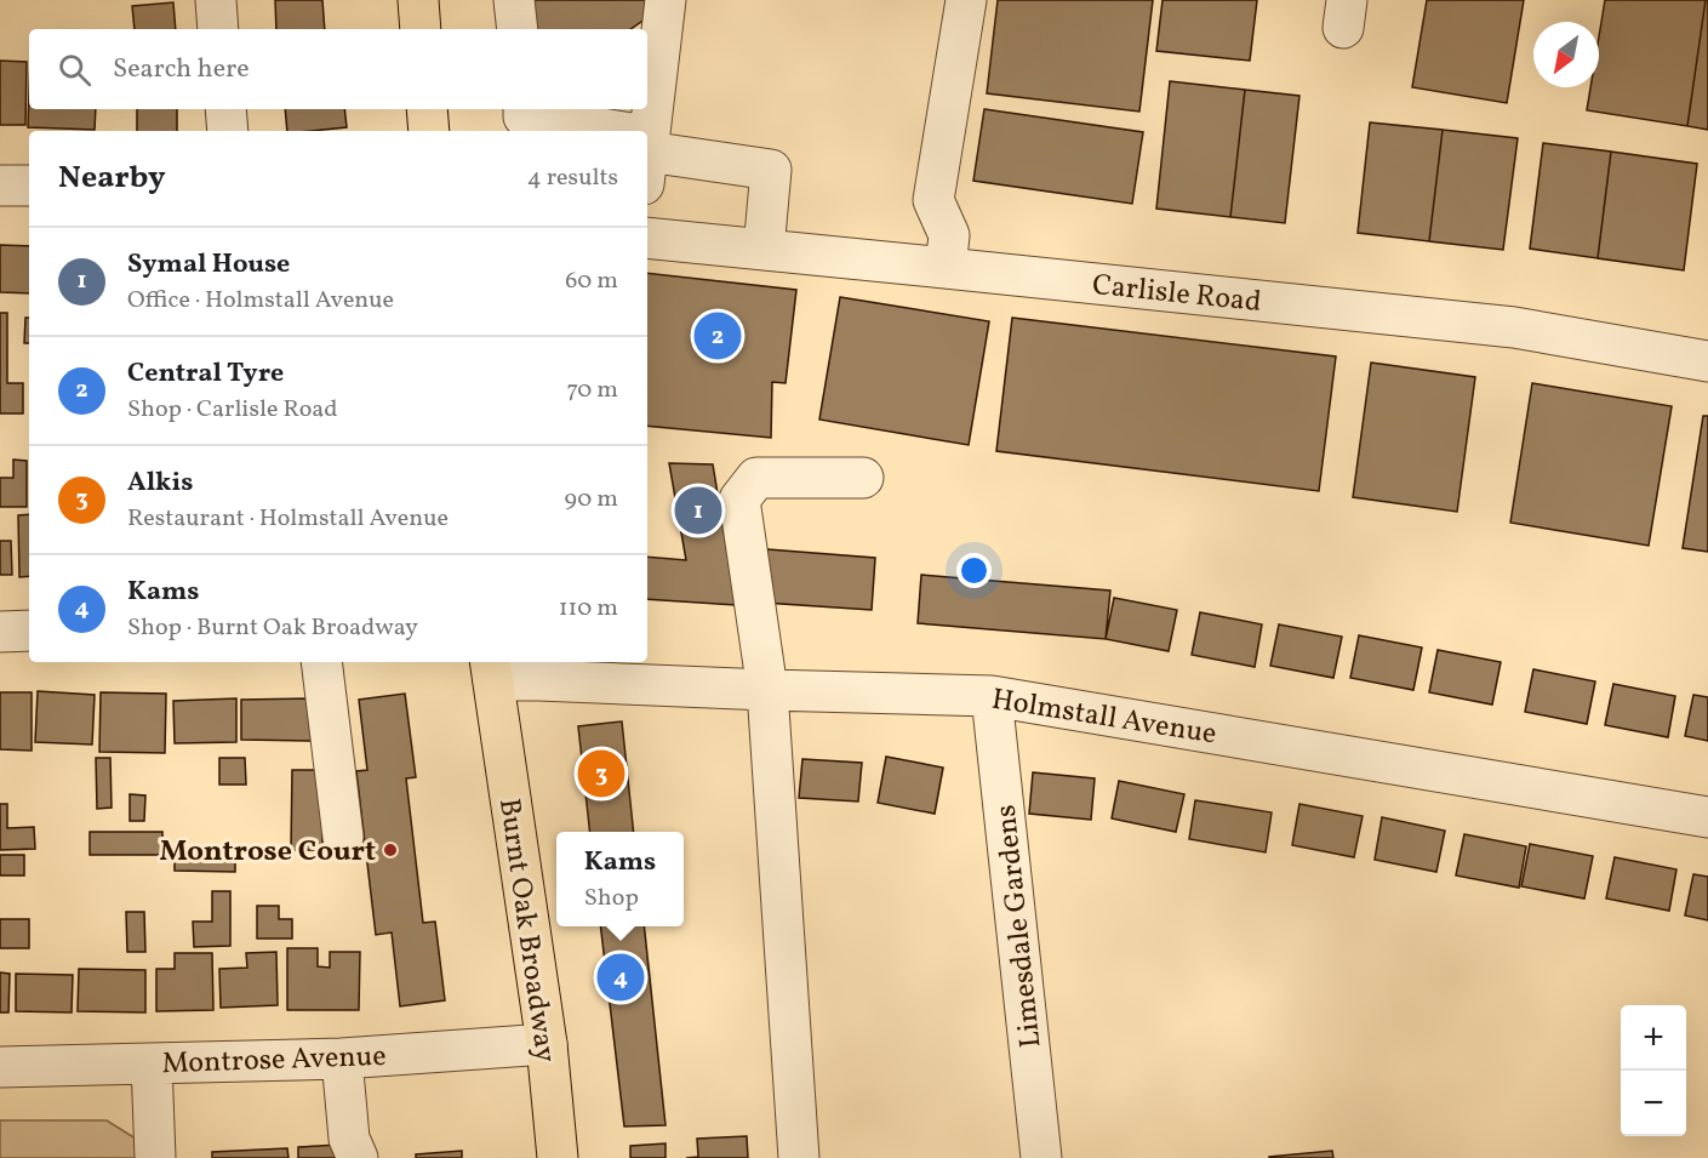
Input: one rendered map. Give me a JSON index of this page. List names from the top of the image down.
{
  "streets": {
    "main road": ["Burnt Oak Broadway"],
    "street": [
      "Carlisle Road",
      "Holmstall Avenue",
      "Limesdale Gardens",
      "Montrose Avenue"
    ]
  },
  "crossings": [
    ["Holmstall Avenue", "Limesdale Gardens"],
    ["Holmstall Avenue", "Burnt Oak Broadway"],
    ["Burnt Oak Broadway", "Montrose Avenue"]
  ],
  "places": ["Montrose Court"],
  "north": "bottom left",
  "page": {
    "search": "Search here",
    "heading": ["Nearby", "4 results"],
    "list": [
      {
        "mark": "1",
        "name": "Symal House",
        "note": "Office · Holmstall Avenue",
        "value": "60 m"
      },
      {
        "mark": "2",
        "name": "Central Tyre",
        "note": "Shop · Carlisle Road",
        "value": "70 m"
      },
      {
        "mark": "3",
        "name": "Alkis",
        "note": "Restaurant · Holmstall Avenue",
        "value": "90 m"
      },
      {
        "mark": "4",
        "name": "Kams",
        "note": "Shop · Burnt Oak Broadway",
        "value": "110 m"
      }
    ],
    "pins": [
      "2",
      "1",
      "3",
      "4"
    ],
    "popup": ["Kams", "Shop"],
    "map_buttons": ["+", "−"]
  }
}
